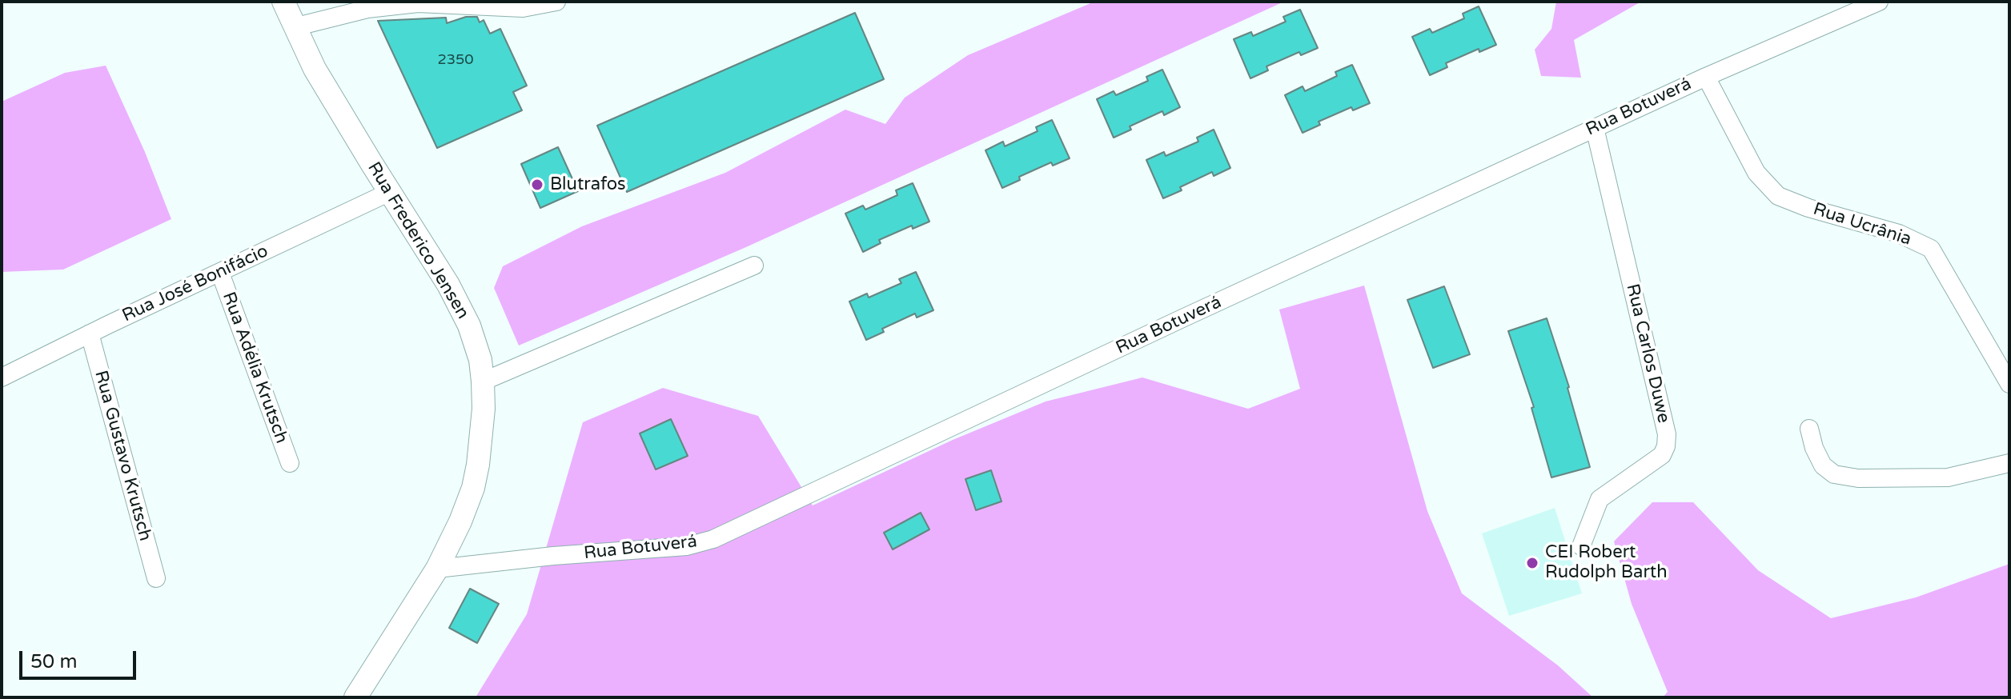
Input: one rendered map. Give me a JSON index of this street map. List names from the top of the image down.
{
  "streets": {
    "main road": ["Rua Frederico Jensen"],
    "street": [
      "Rua Botuverá",
      "Rua Ucrânia",
      "Rua José Bonifácio",
      "Rua Carlos Duwe",
      "Rua Adélia Krutsch",
      "Rua Gustavo Krutsch"
    ]
  },
  "crossings": [
    ["Rua Botuverá", "Rua Ucrânia"],
    ["Rua Botuverá", "Rua Frederico Jensen"],
    ["Rua Botuverá", "Rua Carlos Duwe"],
    ["Rua Frederico Jensen", "Rua José Bonifácio"],
    ["Rua José Bonifácio", "Rua Adélia Krutsch"],
    ["Rua José Bonifácio", "Rua Gustavo Krutsch"]
  ],
  "places": ["Blutrafos", "CEI Robert Rudolph Barth"],
  "house_numbers": ["2350"],
  "scale_bar": "50 m"
}
